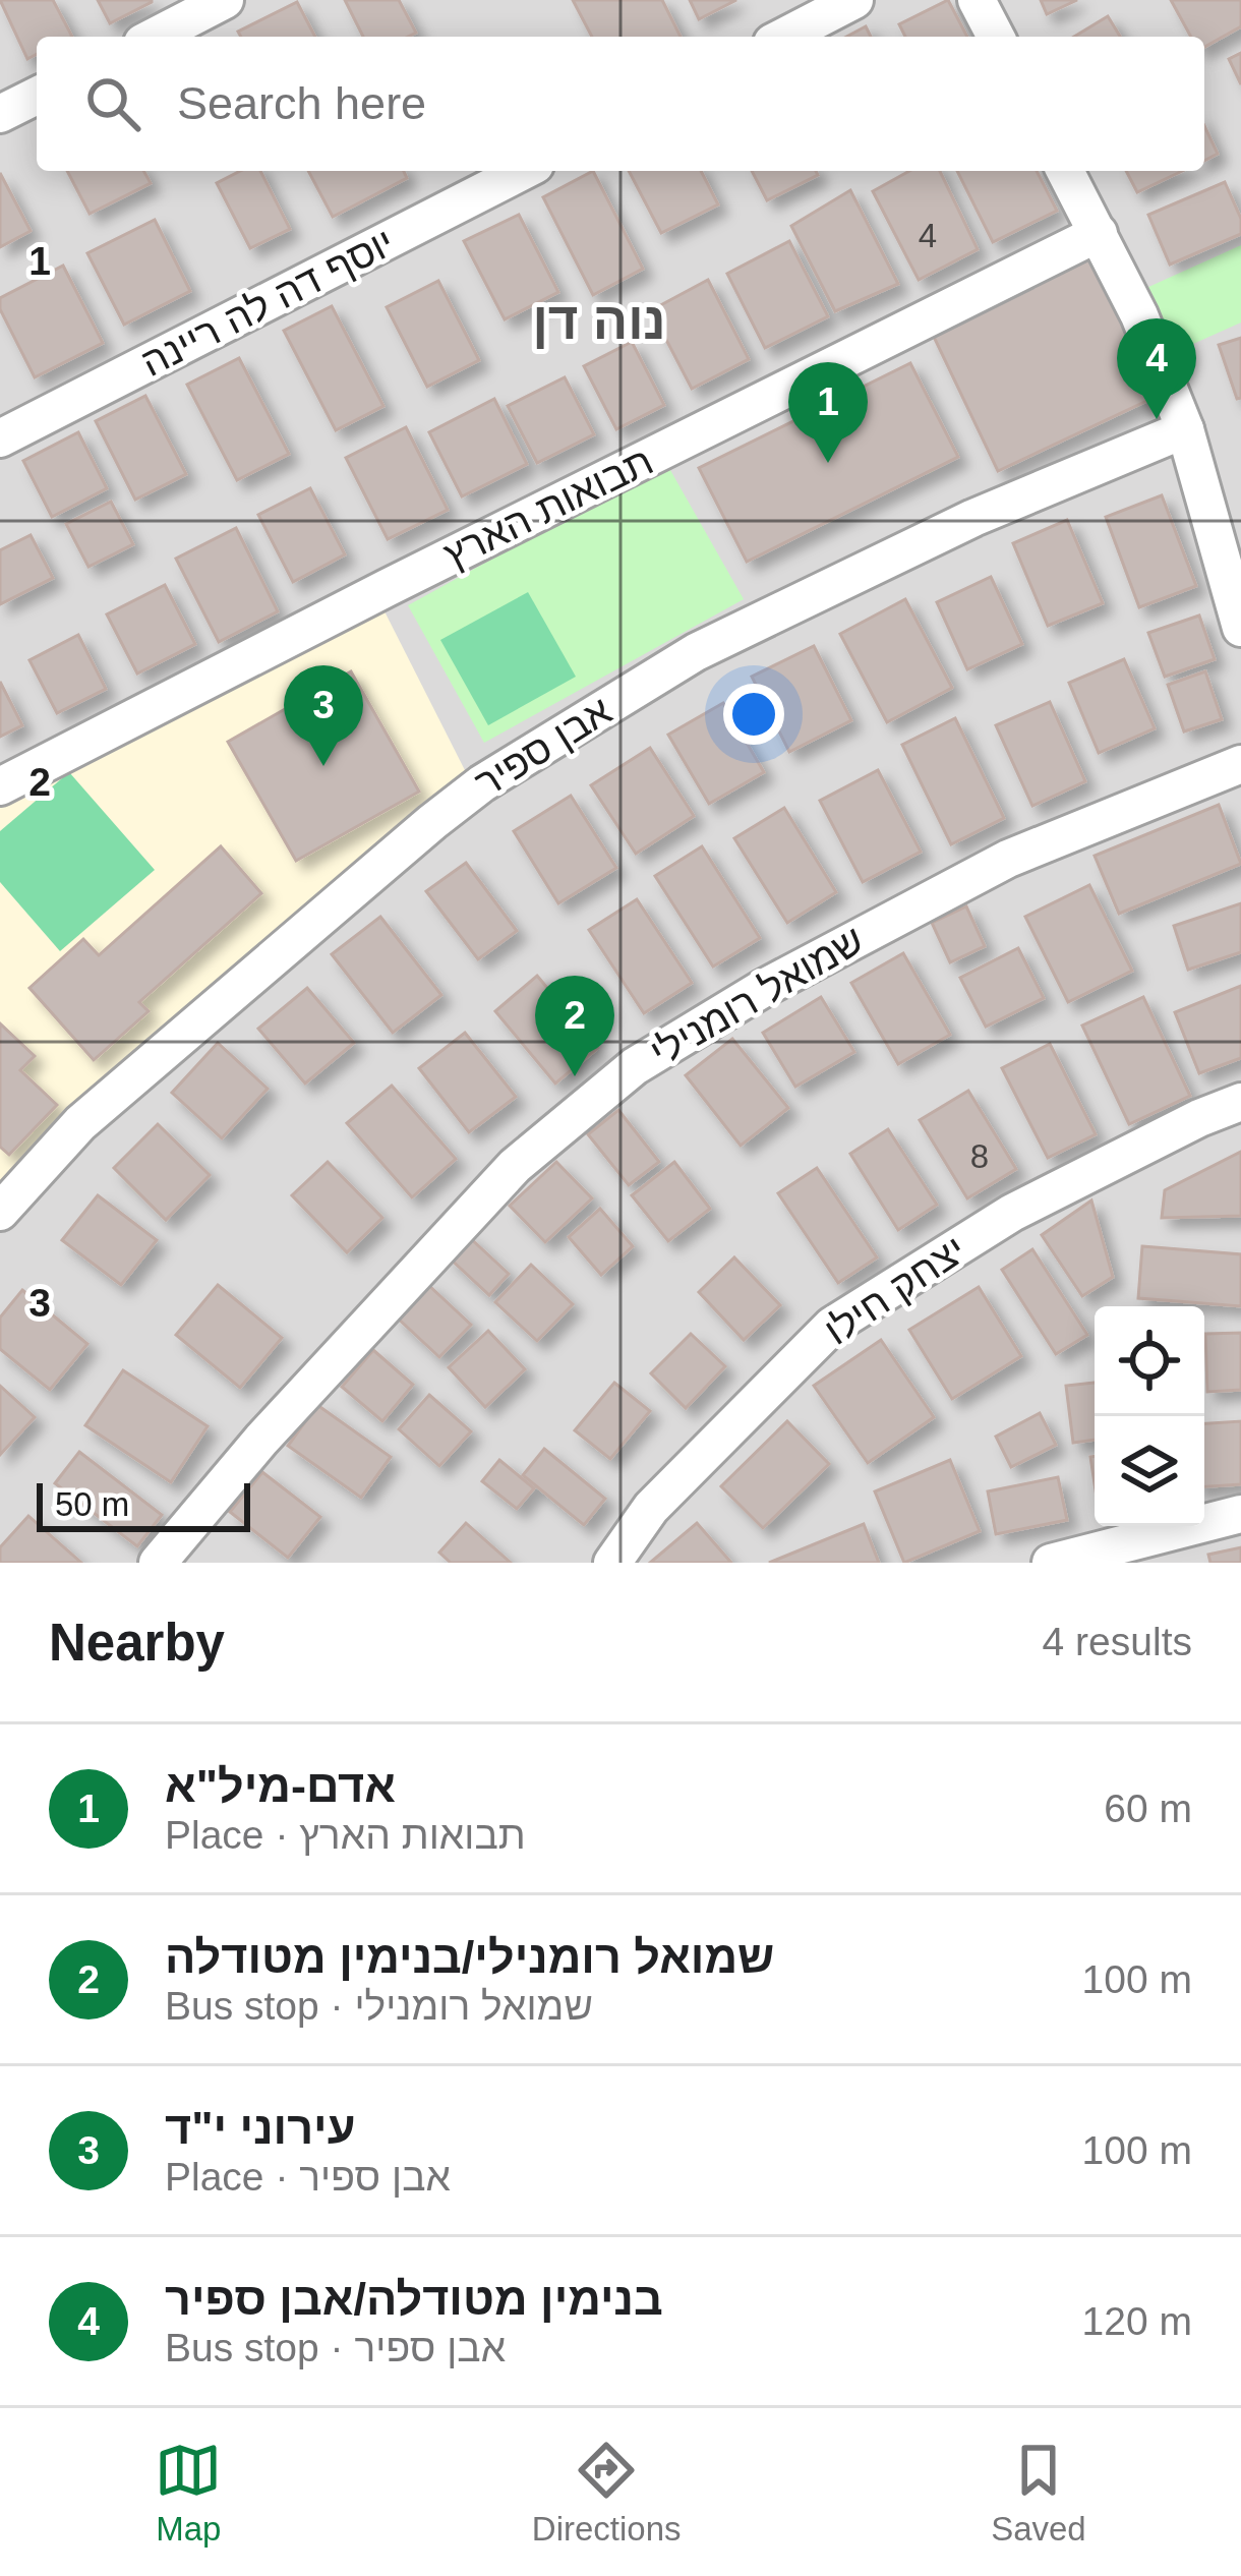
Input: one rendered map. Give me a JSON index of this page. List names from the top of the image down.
{
  "streets": {
    "street": [
      "יוסף דה לה ריינה",
      "תבואות הארץ",
      "אבן ספיר",
      "שמואל רומנילי",
      "יצחק חילו"
    ]
  },
  "districts": ["נוה דן"],
  "house_numbers": ["4", "8"],
  "scale_bar": "50 m",
  "page": {
    "search": "Search here",
    "pins": [
      "4",
      "1",
      "3",
      "2"
    ],
    "scale": "50 m",
    "heading": ["Nearby", "4 results"],
    "list": [
      {
        "mark": "1",
        "name": "אדם-מיל\"א",
        "note": "Place · תבואות הארץ",
        "value": "60 m"
      },
      {
        "mark": "2",
        "name": "שמואל רומנילי/בנימין מטודלה",
        "note": "Bus stop · שמואל רומנילי",
        "value": "100 m"
      },
      {
        "mark": "3",
        "name": "עירוני י\"ד",
        "note": "Place · אבן ספיר",
        "value": "100 m"
      },
      {
        "mark": "4",
        "name": "בנימין מטודלה/אבן ספיר",
        "note": "Bus stop · אבן ספיר",
        "value": "120 m"
      }
    ],
    "nav": ["Map", "Directions", "Saved"]
  },
  "grid": {
    "rows": ["1", "2", "3"]
  }
}
